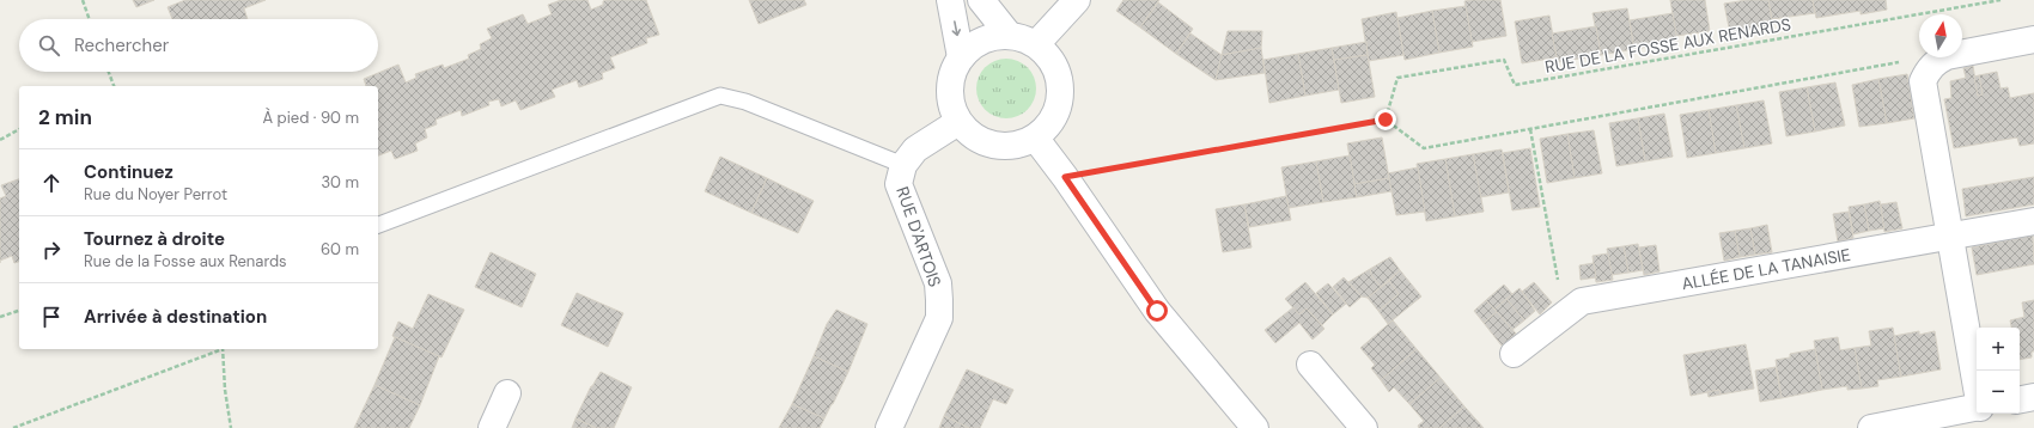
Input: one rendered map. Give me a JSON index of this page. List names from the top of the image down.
{
  "streets": {
    "street": ["RUE D'ARTOIS", "ALLÉE DE LA TANAISIE"],
    "path": ["RUE DE LA FOSSE AUX RENARDS"]
  },
  "north": "top",
  "page": {
    "search": "Rechercher",
    "heading": ["2 min", "À pied · 90 m"],
    "list": [
      ["Continuez", "Rue du Noyer Perrot", "30 m"],
      ["Tournez à droite", "Rue de la Fosse aux Renards", "60 m"],
      "Arrivée à destination"
    ],
    "map_buttons": ["+", "−"]
  }
}
